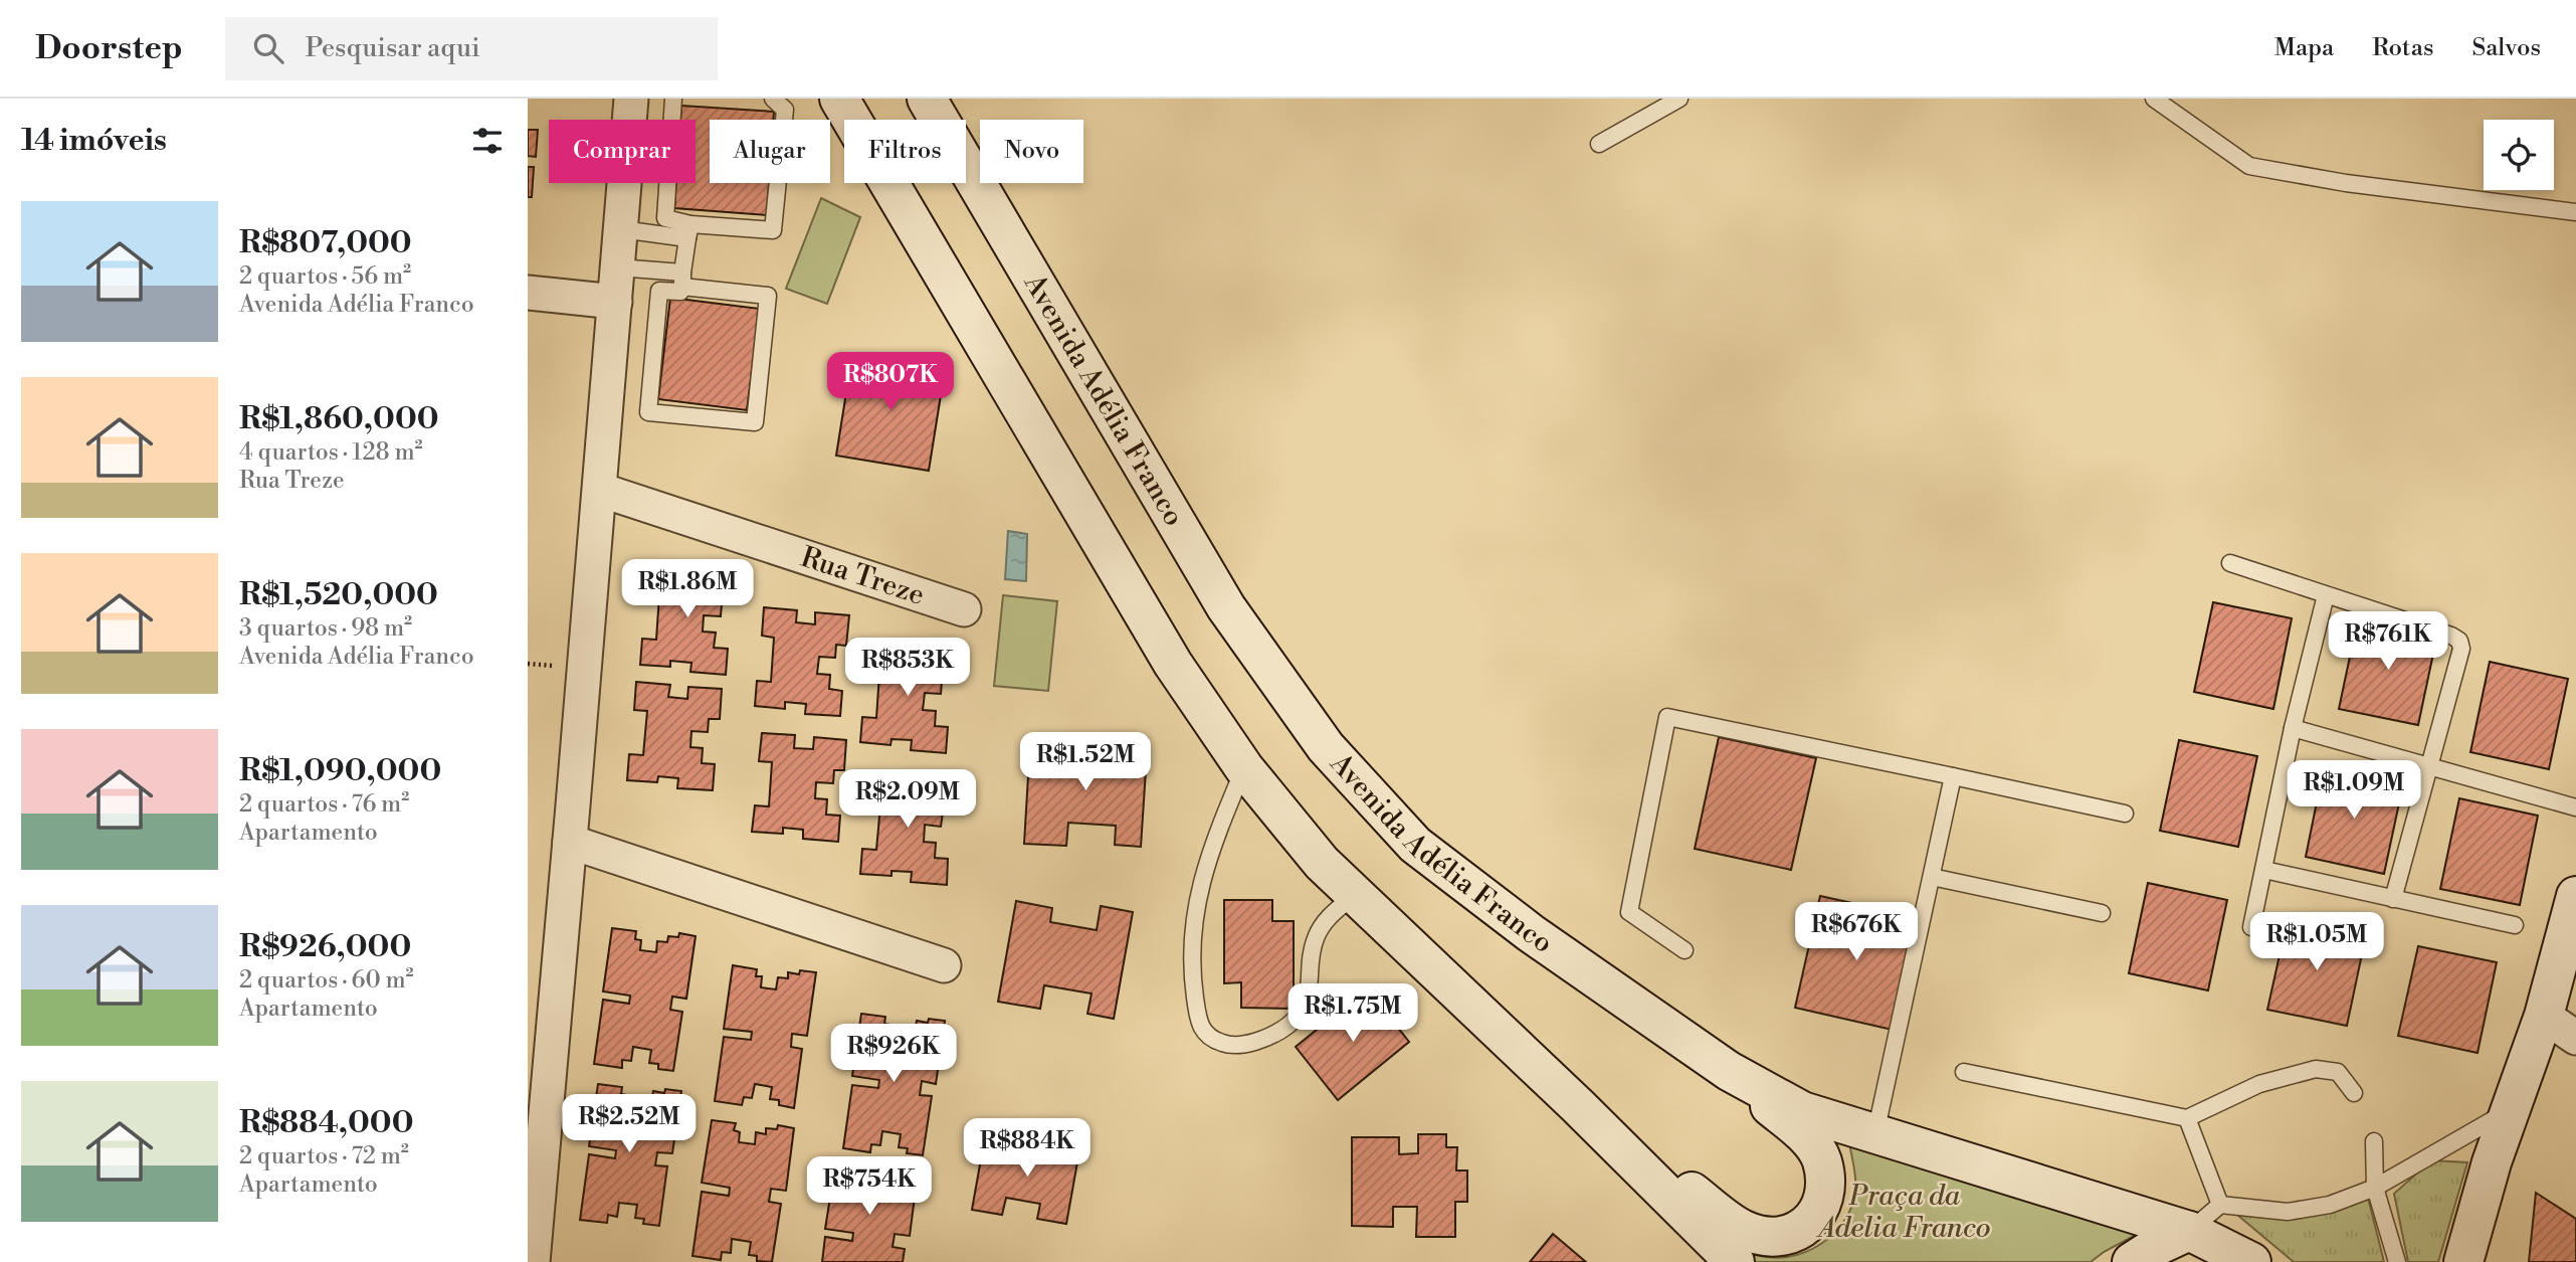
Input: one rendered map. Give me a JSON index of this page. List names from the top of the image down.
{
  "streets": {
    "main road": ["Avenida Adélia Franco"],
    "street": ["Rua Treze"]
  },
  "parks": ["Praça da Adelia Franco"],
  "page": {
    "header": "Doorstep",
    "search": "Pesquisar aqui",
    "nav": ["Mapa", "Rotas", "Salvos"],
    "heading": "14 imóveis",
    "chip": [
      "Comprar",
      "Alugar",
      "Filtros",
      "Novo"
    ],
    "list": [
      {
        "name": "R$807,000",
        "note": "2 quartos · 56 m² · Avenida Adélia Franco"
      },
      {
        "name": "R$1,860,000",
        "note": "4 quartos · 128 m² · Rua Treze"
      },
      {
        "name": "R$1,520,000",
        "note": "3 quartos · 98 m² · Avenida Adélia Franco"
      },
      {
        "name": "R$1,090,000",
        "note": "2 quartos · 76 m² · Apartamento"
      },
      {
        "name": "R$926,000",
        "note": "2 quartos · 60 m² · Apartamento"
      },
      {
        "name": "R$884,000",
        "note": "2 quartos · 72 m² · Apartamento"
      }
    ],
    "price": [
      "R$807K",
      "R$1.86M",
      "R$761K",
      "R$853K",
      "R$1.52M",
      "R$1.09M",
      "R$2.09M",
      "R$676K",
      "R$1.05M",
      "R$1.75M",
      "R$926K",
      "R$2.52M",
      "R$884K",
      "R$754K"
    ]
  }
}
